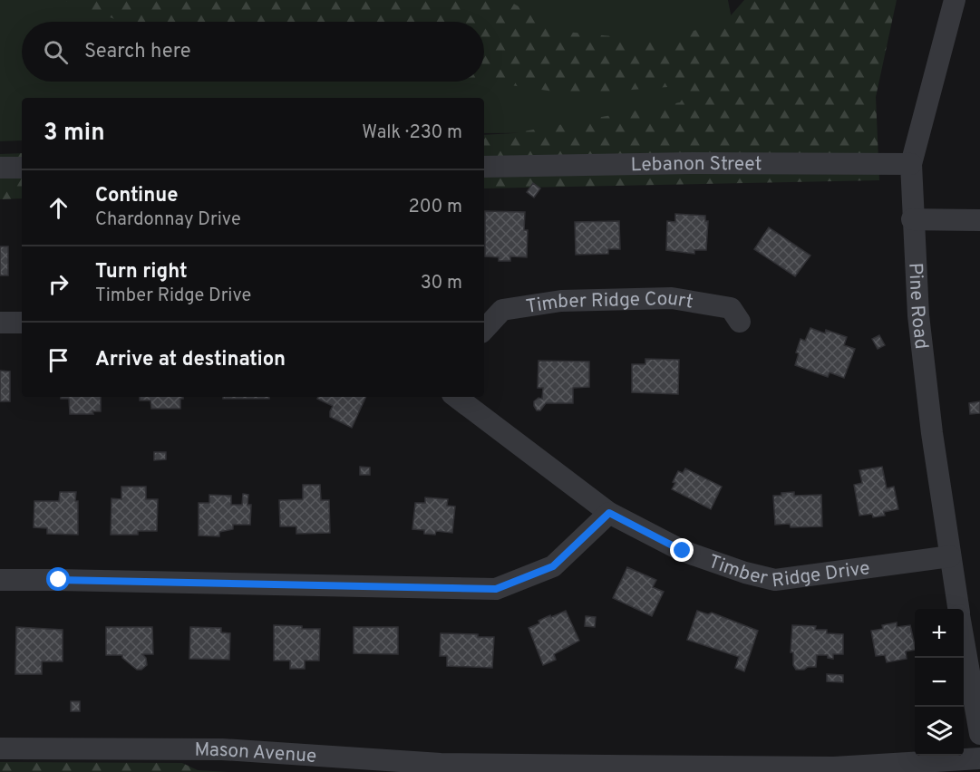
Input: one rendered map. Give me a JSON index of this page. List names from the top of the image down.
{
  "streets": {
    "street": [
      "Lebanon Street",
      "Pine Road",
      "Timber Ridge Court",
      "Timber Ridge Drive",
      "Mason Avenue"
    ]
  },
  "crossings": [
    ["Lebanon Street", "Pine Road"],
    ["Pine Road", "Timber Ridge Drive"]
  ],
  "page": {
    "search": "Search here",
    "heading": ["3 min", "Walk · 230 m"],
    "list": [
      ["Continue", "Chardonnay Drive", "200 m"],
      ["Turn right", "Timber Ridge Drive", "30 m"],
      "Arrive at destination"
    ],
    "map_buttons": ["+", "−"]
  }
}
